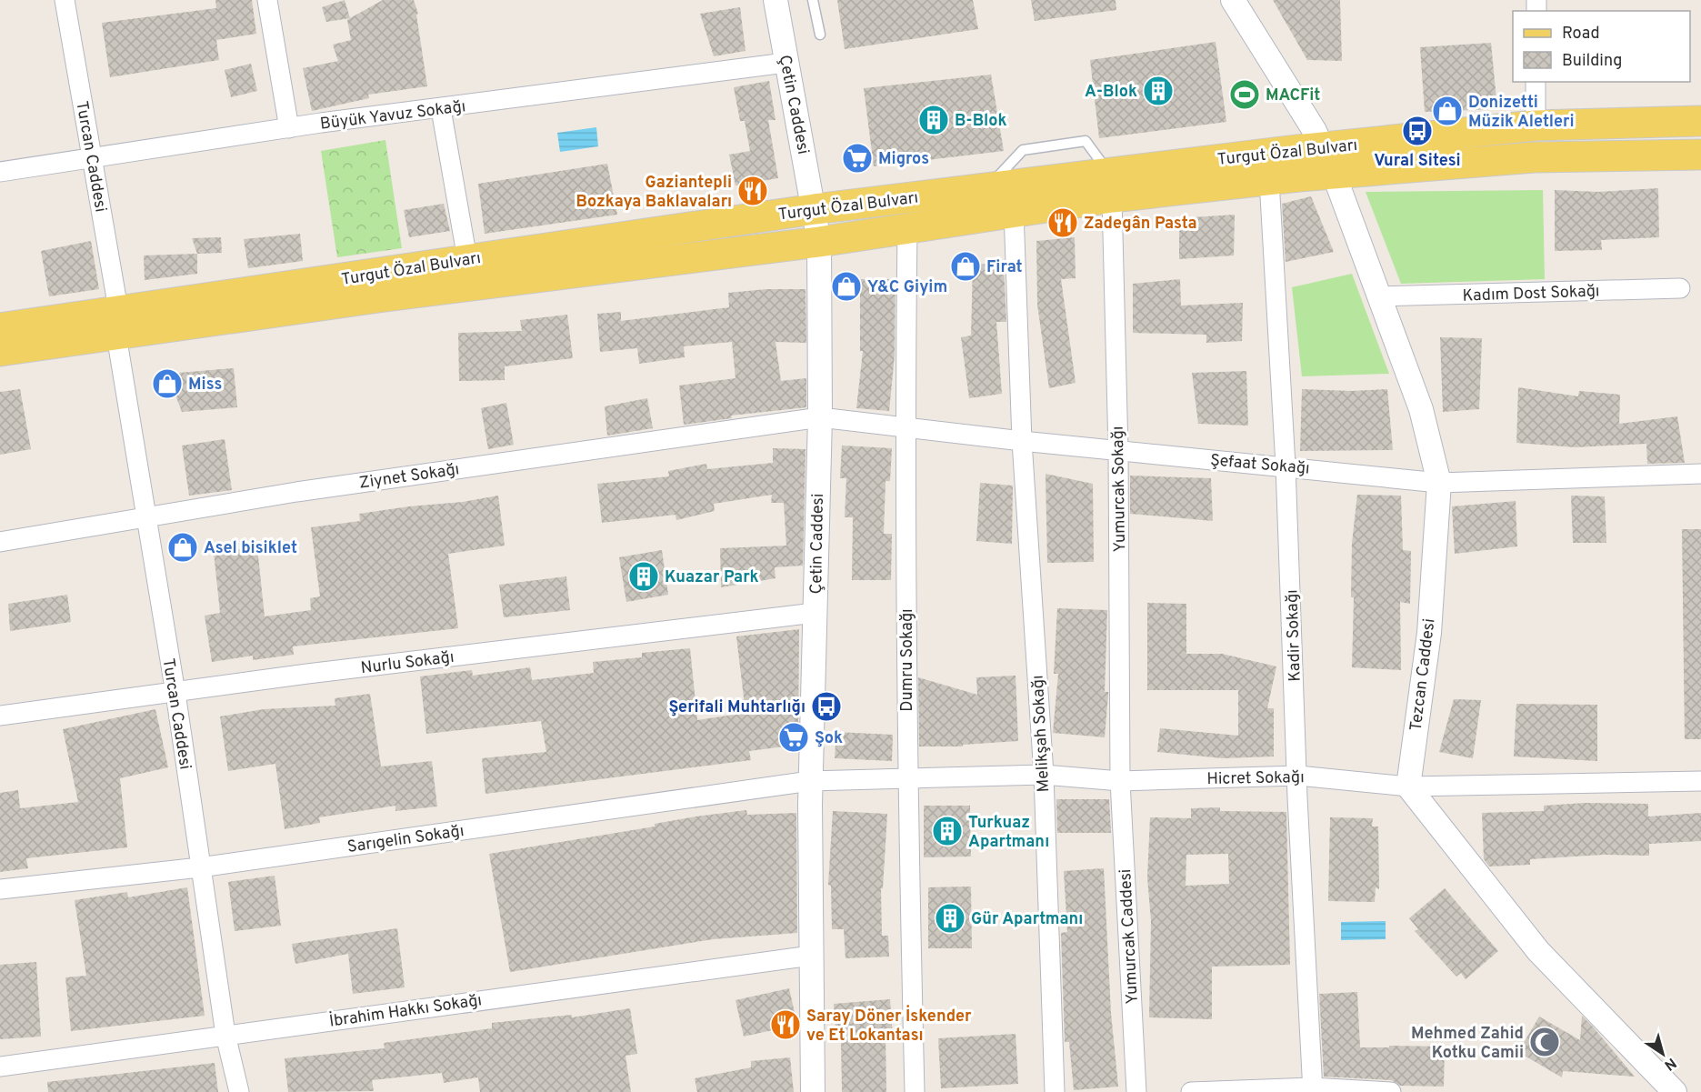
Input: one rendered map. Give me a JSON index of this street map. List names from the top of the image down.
{
  "streets": {
    "main road": ["Turgut Özal Bulvarı"],
    "street": [
      "Çetin Caddesi",
      "Büyük Yavuz Sokağı",
      "Turcan Caddesi",
      "Kadım Dost Sokağı",
      "Şefaat Sokağı",
      "Ziynet Sokağı",
      "Yumurcak Sokağı",
      "Kadir Sokağı",
      "Dumru Sokağı",
      "Nurlu Sokağı",
      "Tezcan Caddesi",
      "Melikşah Sokağı",
      "Hicret Sokağı",
      "Sarıgelin Sokağı",
      "Yumurcak Caddesi",
      "İbrahim Hakkı Sokağı"
    ]
  },
  "crossings": [
    ["Çetin Caddesi", "Büyük Yavuz Sokağı"],
    ["Çetin Caddesi", "Turgut Özal Bulvarı"],
    ["Çetin Caddesi", "Şefaat Sokağı"],
    ["Çetin Caddesi", "Ziynet Sokağı"],
    ["Çetin Caddesi", "Nurlu Sokağı"],
    ["Çetin Caddesi", "Hicret Sokağı"],
    ["Çetin Caddesi", "Sarıgelin Sokağı"],
    ["Çetin Caddesi", "İbrahim Hakkı Sokağı"],
    ["Büyük Yavuz Sokağı", "Turcan Caddesi"],
    ["Turgut Özal Bulvarı", "Turcan Caddesi"],
    ["Turgut Özal Bulvarı", "Yumurcak Sokağı"],
    ["Turgut Özal Bulvarı", "Kadir Sokağı"],
    ["Turgut Özal Bulvarı", "Dumru Sokağı"],
    ["Turgut Özal Bulvarı", "Tezcan Caddesi"],
    ["Turcan Caddesi", "Ziynet Sokağı"],
    ["Turcan Caddesi", "Nurlu Sokağı"],
    ["Turcan Caddesi", "Sarıgelin Sokağı"],
    ["Turcan Caddesi", "İbrahim Hakkı Sokağı"],
    ["Kadım Dost Sokağı", "Tezcan Caddesi"],
    ["Şefaat Sokağı", "Ziynet Sokağı"],
    ["Şefaat Sokağı", "Yumurcak Sokağı"],
    ["Şefaat Sokağı", "Kadir Sokağı"],
    ["Şefaat Sokağı", "Dumru Sokağı"],
    ["Şefaat Sokağı", "Tezcan Caddesi"],
    ["Şefaat Sokağı", "Melikşah Sokağı"],
    ["Yumurcak Sokağı", "Hicret Sokağı"],
    ["Yumurcak Sokağı", "Yumurcak Caddesi"],
    ["Kadir Sokağı", "Hicret Sokağı"],
    ["Dumru Sokağı", "Hicret Sokağı"],
    ["Tezcan Caddesi", "Hicret Sokağı"],
    ["Melikşah Sokağı", "Hicret Sokağı"],
    ["Hicret Sokağı", "Sarıgelin Sokağı"],
    ["Hicret Sokağı", "Yumurcak Caddesi"]
  ],
  "places": {
    "building": [
      "A-Blok",
      "B-Blok",
      "Kuazar Park",
      "Turkuaz Apartmanı",
      "Gür Apartmanı"
    ],
    "sports": ["MACFit"],
    "shop": [
      "Donizetti Müzik Aletleri",
      "Firat",
      "Y&C Giyim",
      "Miss",
      "Asel bisiklet"
    ],
    "bus stop": ["Vural Sitesi", "Şerifali Muhtarlığı"],
    "supermarket": ["Migros", "Şok"],
    "restaurant": ["Gaziantepli Bozkaya Baklavaları", "Zadegân Pasta", "Saray Döner İskender ve Et Lokantası"],
    "mosque": ["Mehmed Zahid Kotku Camii"]
  },
  "legend": ["Road", "Building"],
  "north": "bottom right"
}
